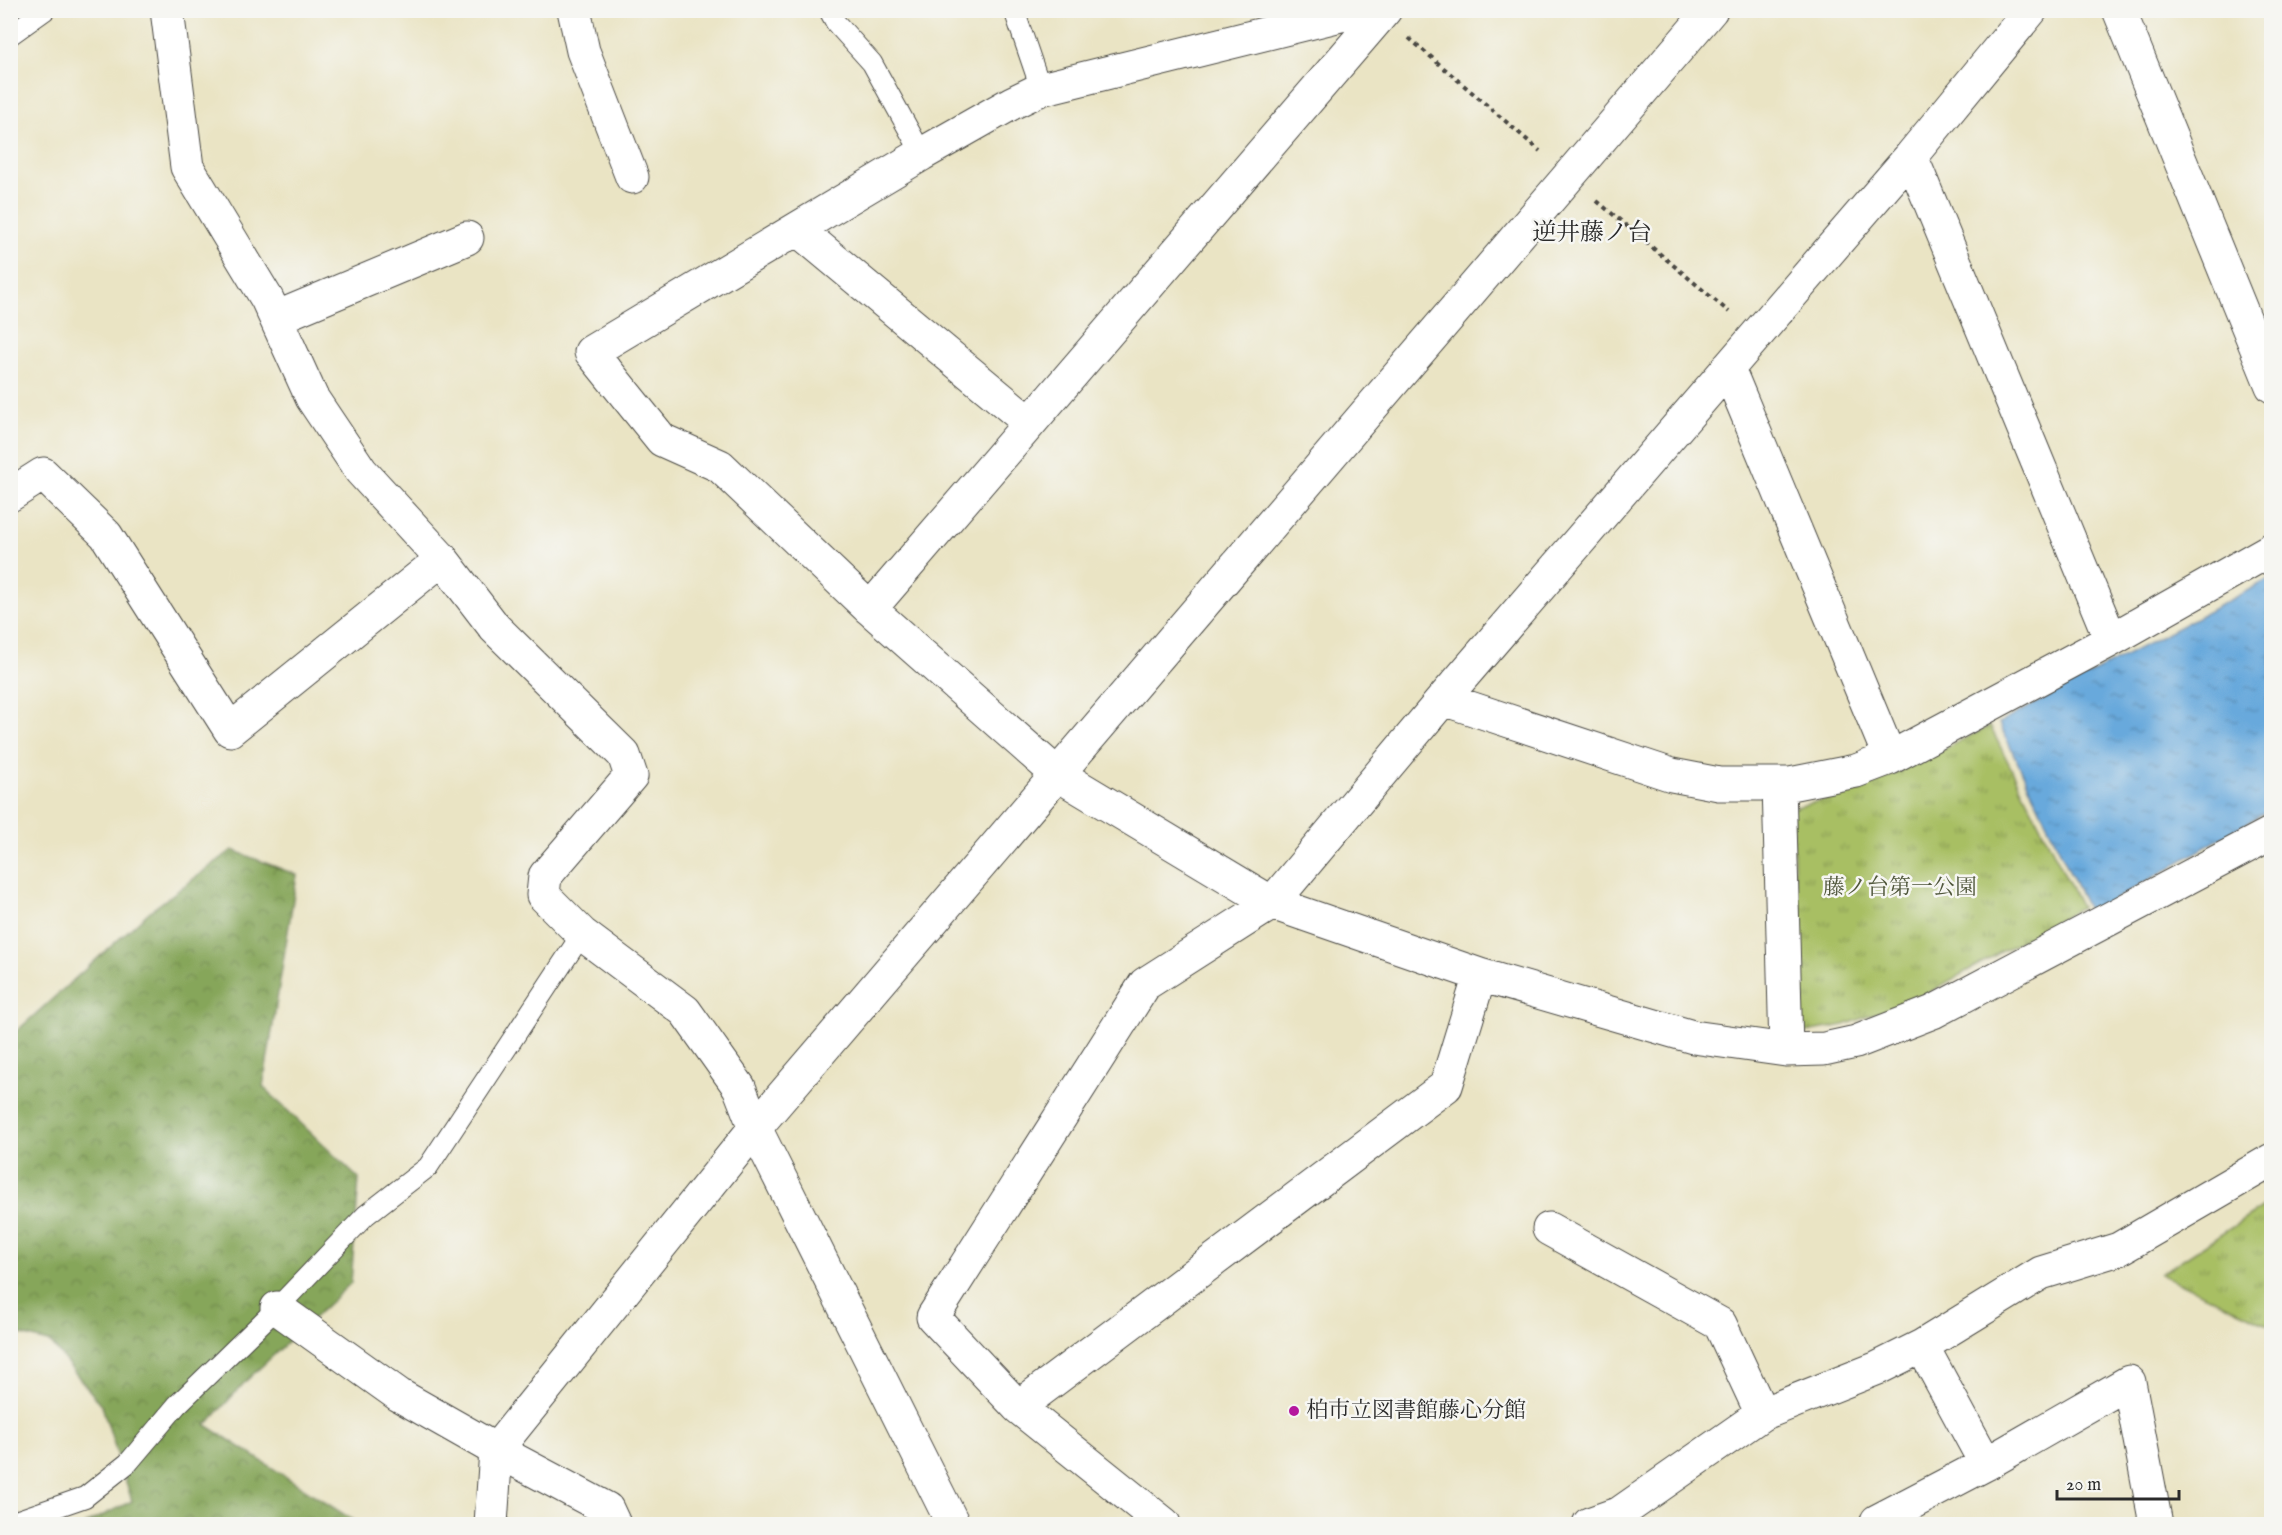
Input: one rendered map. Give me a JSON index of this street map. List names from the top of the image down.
{
  "districts": ["逆井藤ノ台"],
  "parks": ["藤ノ台第一公園"],
  "places": ["柏市立図書館藤心分館"],
  "scale_bar": "20 m"
}
